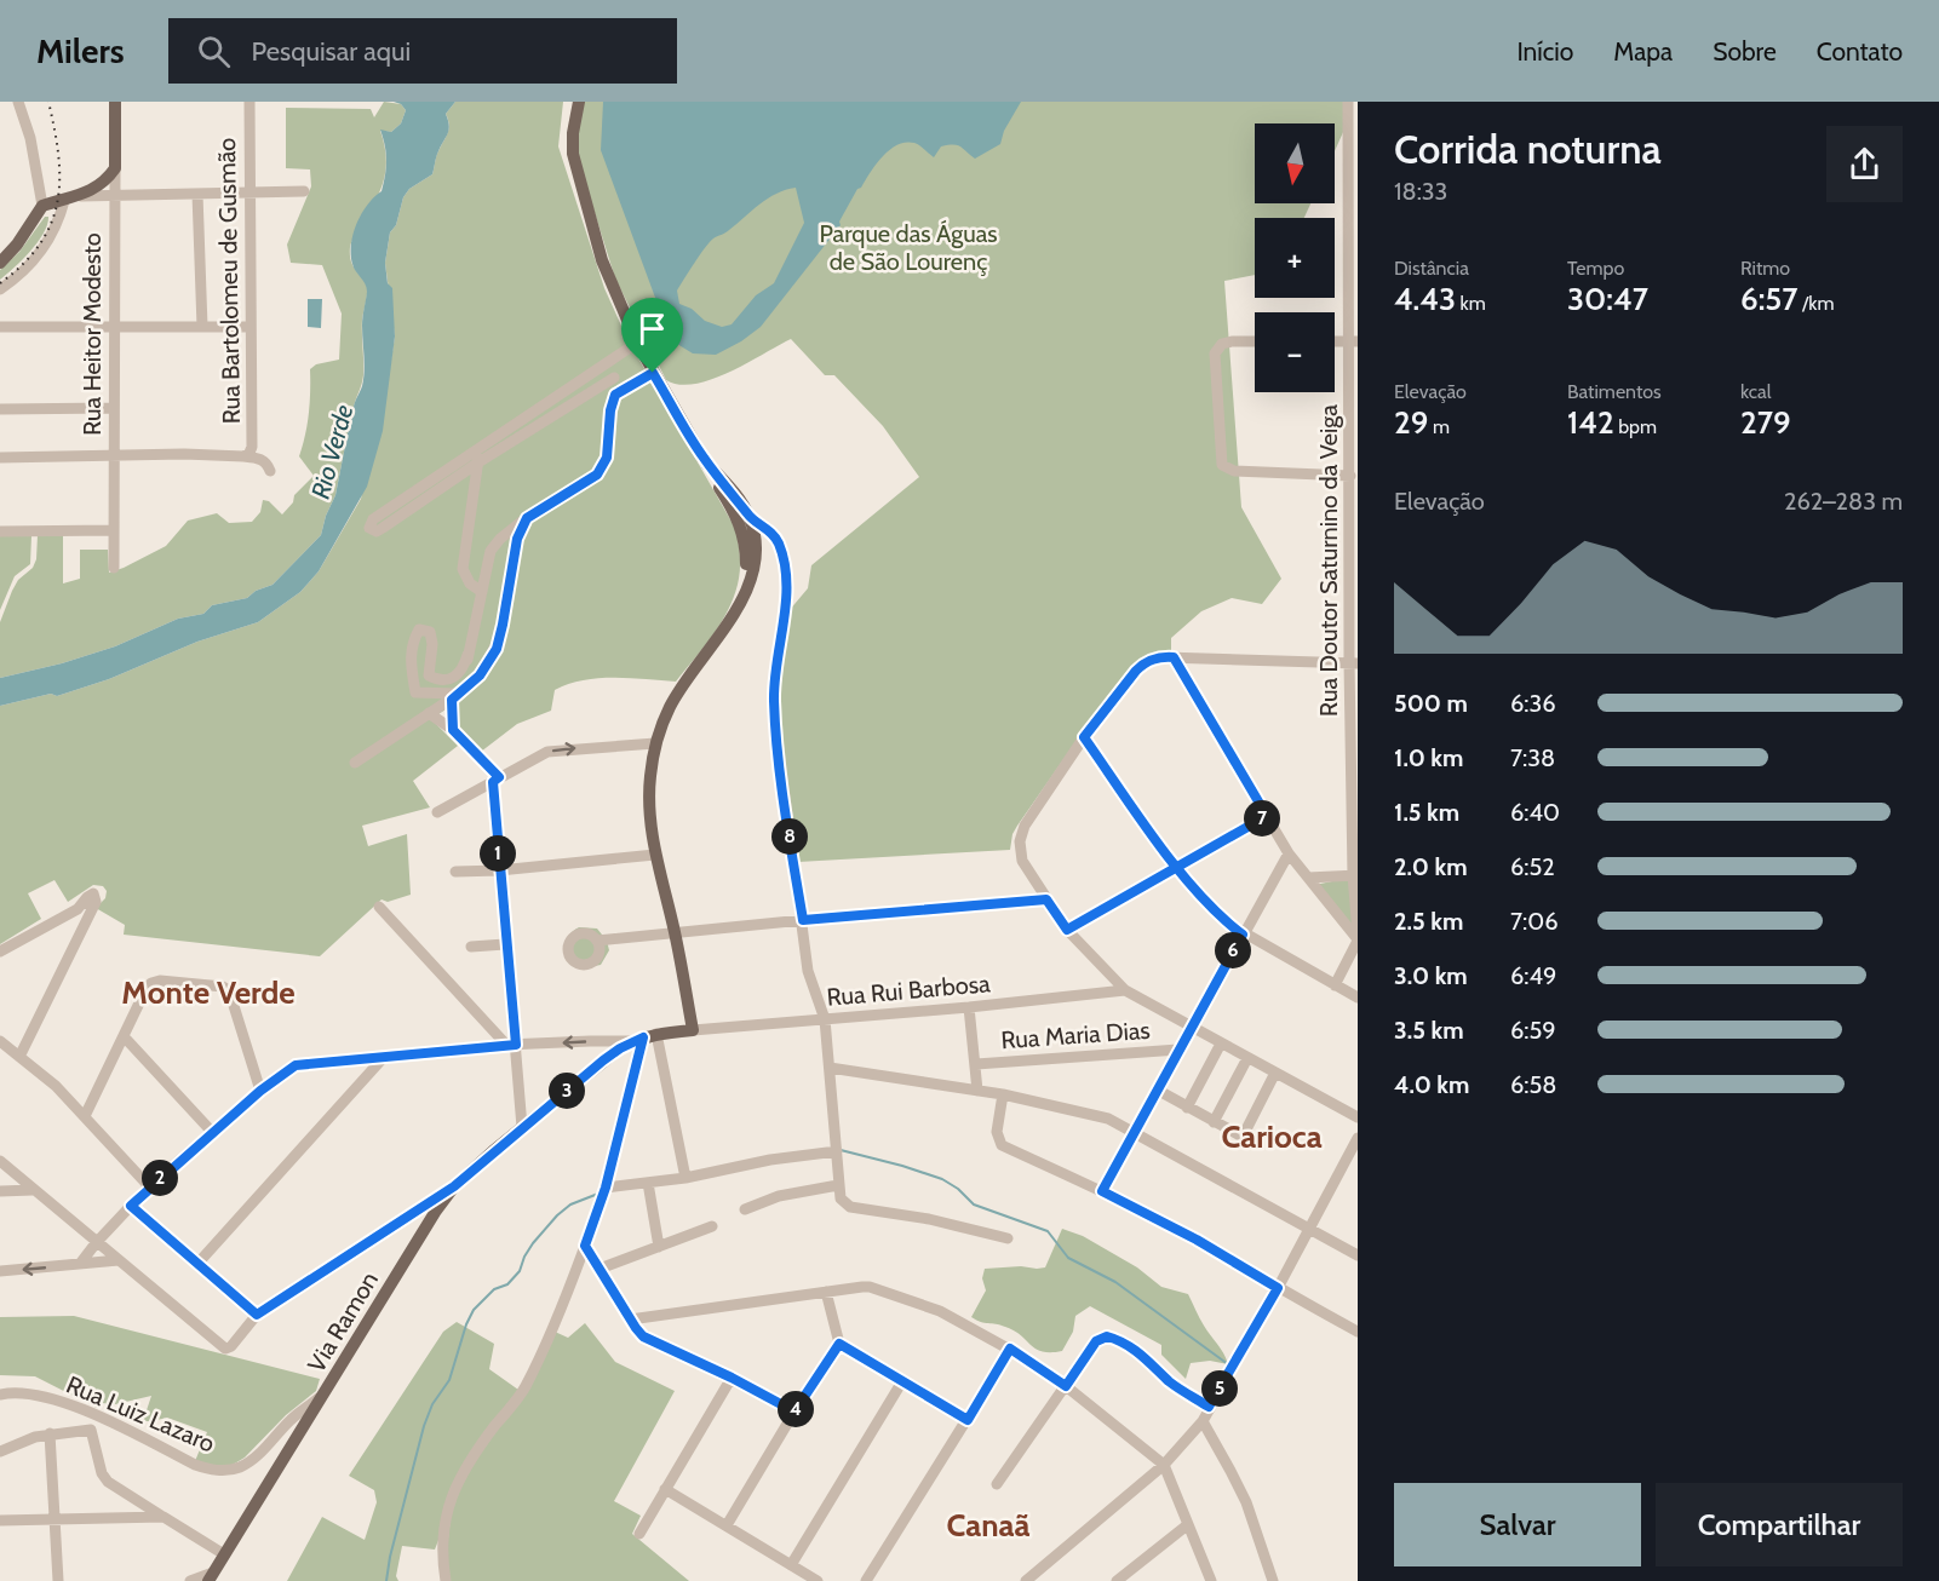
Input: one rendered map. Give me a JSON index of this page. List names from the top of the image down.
{
  "streets": {
    "main road": ["Rua Heitor Modesto", "Via Ramon"],
    "street": [
      "Rua Bartolomeu de Gusmão",
      "Rua Doutor Saturnino da Veiga",
      "Rua Rui Barbosa",
      "Rua Maria Dias",
      "Rua Luiz Lazaro"
    ]
  },
  "crossings": [
    ["Rua Bartolomeu de Gusmão", "Rua Heitor Modesto"],
    ["Rua Rui Barbosa", "Via Ramon"],
    ["Via Ramon", "Rua Luiz Lazaro"]
  ],
  "districts": ["Monte Verde", "Carioca", "Canaã"],
  "water": ["Rio Verde"],
  "parks": ["Parque das Águas de São Lourenç"],
  "north": "bottom",
  "page": {
    "header": "Milers",
    "search": "Pesquisar aqui",
    "nav": [
      "Início",
      "Mapa",
      "Sobre",
      "Contato"
    ],
    "heading": ["Corrida noturna", "18:33"],
    "map_buttons": ["+", "−"],
    "stats": [
      ["Distância", "4.43 km"],
      ["Tempo", "30:47"],
      ["Ritmo", "6:57 /km"],
      ["Elevação", "29 m"],
      ["Batimentos", "142 bpm"],
      ["kcal", "279"]
    ],
    "chart": ["Elevação", "262–283 m"],
    "list": [
      {
        "name": "500 m",
        "note": "6:36"
      },
      {
        "name": "1.0 km",
        "note": "7:38"
      },
      {
        "name": "1.5 km",
        "note": "6:40"
      },
      {
        "name": "2.0 km",
        "note": "6:52"
      },
      {
        "name": "2.5 km",
        "note": "7:06"
      },
      {
        "name": "3.0 km",
        "note": "6:49"
      },
      {
        "name": "3.5 km",
        "note": "6:59"
      },
      {
        "name": "4.0 km",
        "note": "6:58"
      }
    ],
    "pins": [
      "7",
      "8",
      "1",
      "6",
      "3",
      "2",
      "5",
      "4"
    ],
    "buttons": ["Salvar", "Compartilhar"]
  }
}
